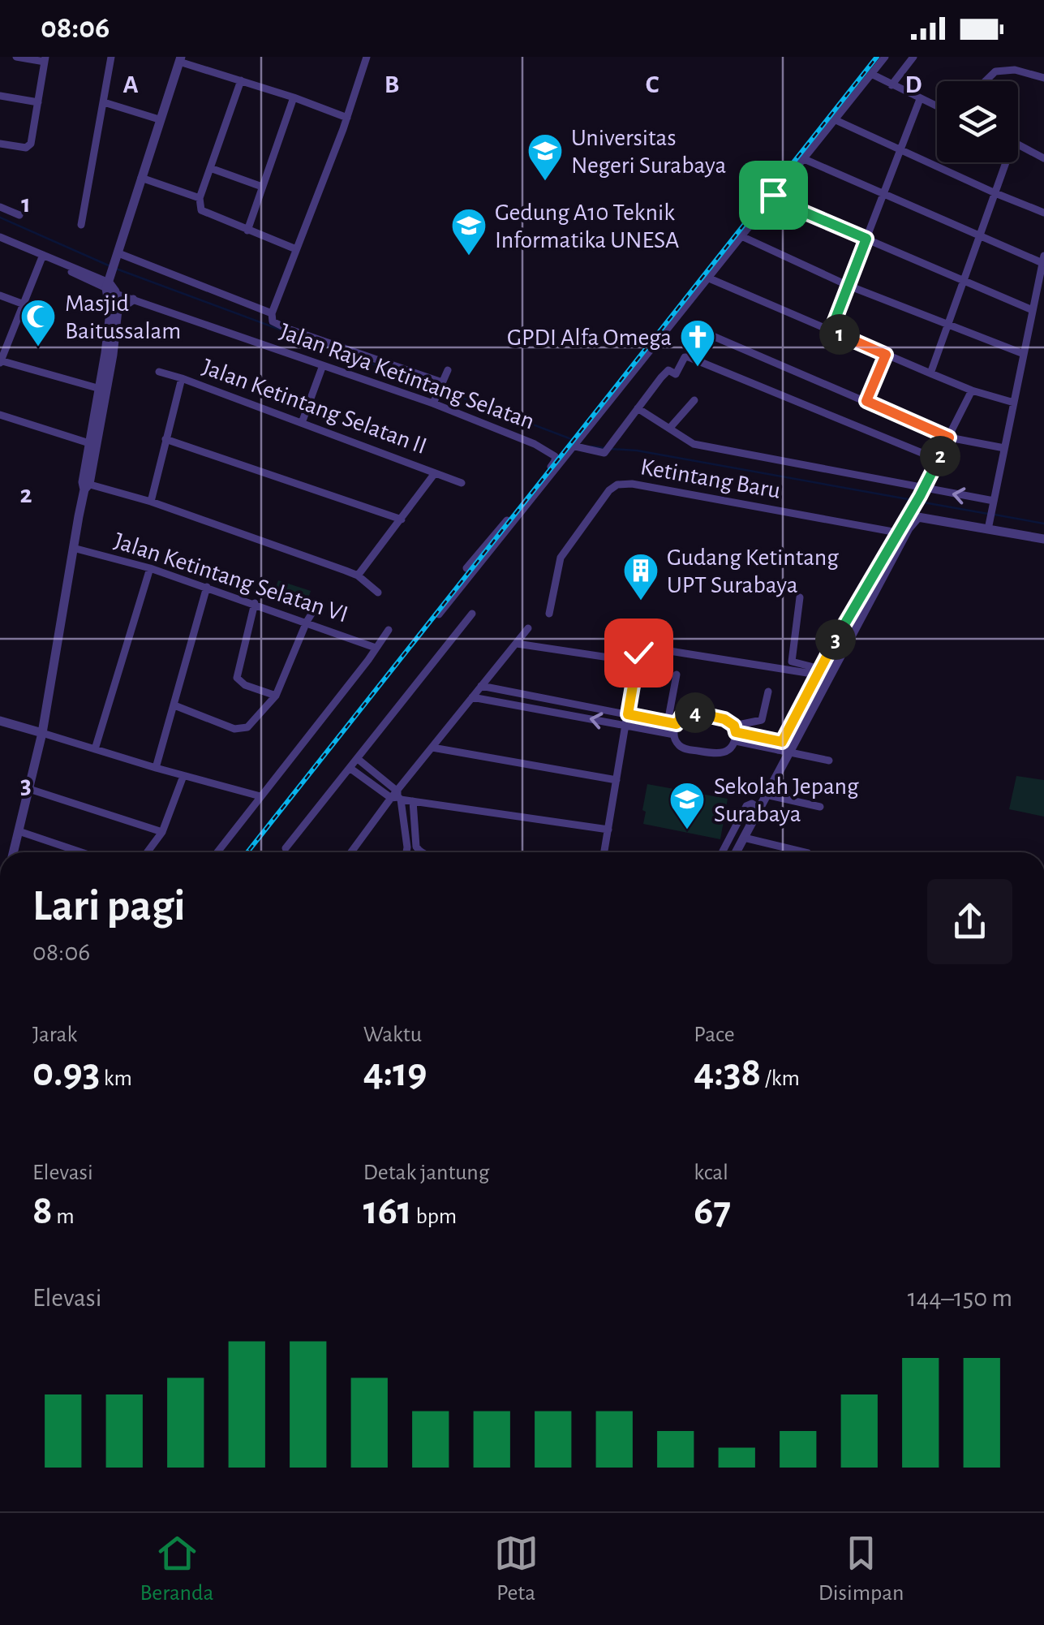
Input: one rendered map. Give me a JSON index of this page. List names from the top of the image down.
{
  "streets": {
    "street": [
      "Jalan Raya Ketintang Selatan",
      "Jalan Ketintang Selatan II",
      "Ketintang Baru",
      "Jalan Ketintang Selatan VI"
    ]
  },
  "places": {
    "school or university": ["Universitas Negeri Surabaya", "Gedung A10 Teknik Informatika UNESA", "Sekolah Jepang Surabaya"],
    "mosque": ["Masjid Baitussalam"],
    "church": ["GPDI Alfa Omega"],
    "building": ["Gudang Ketintang UPT Surabaya"]
  },
  "page": {
    "status": "08:06",
    "pins": [
      "1",
      "2",
      "3",
      "4"
    ],
    "heading": ["Lari pagi", "08:06"],
    "stats": [
      ["Jarak", "0.93 km"],
      ["Waktu", "4:19"],
      ["Pace", "4:38 /km"],
      ["Elevasi", "8 m"],
      ["Detak jantung", "161 bpm"],
      ["kcal", "67"]
    ],
    "chart": ["Elevasi", "144–150 m"],
    "tabs": ["Beranda", "Peta", "Disimpan"]
  },
  "grid": {
    "columns": [
      "A",
      "B",
      "C",
      "D"
    ],
    "rows": ["1", "2", "3"]
  }
}
